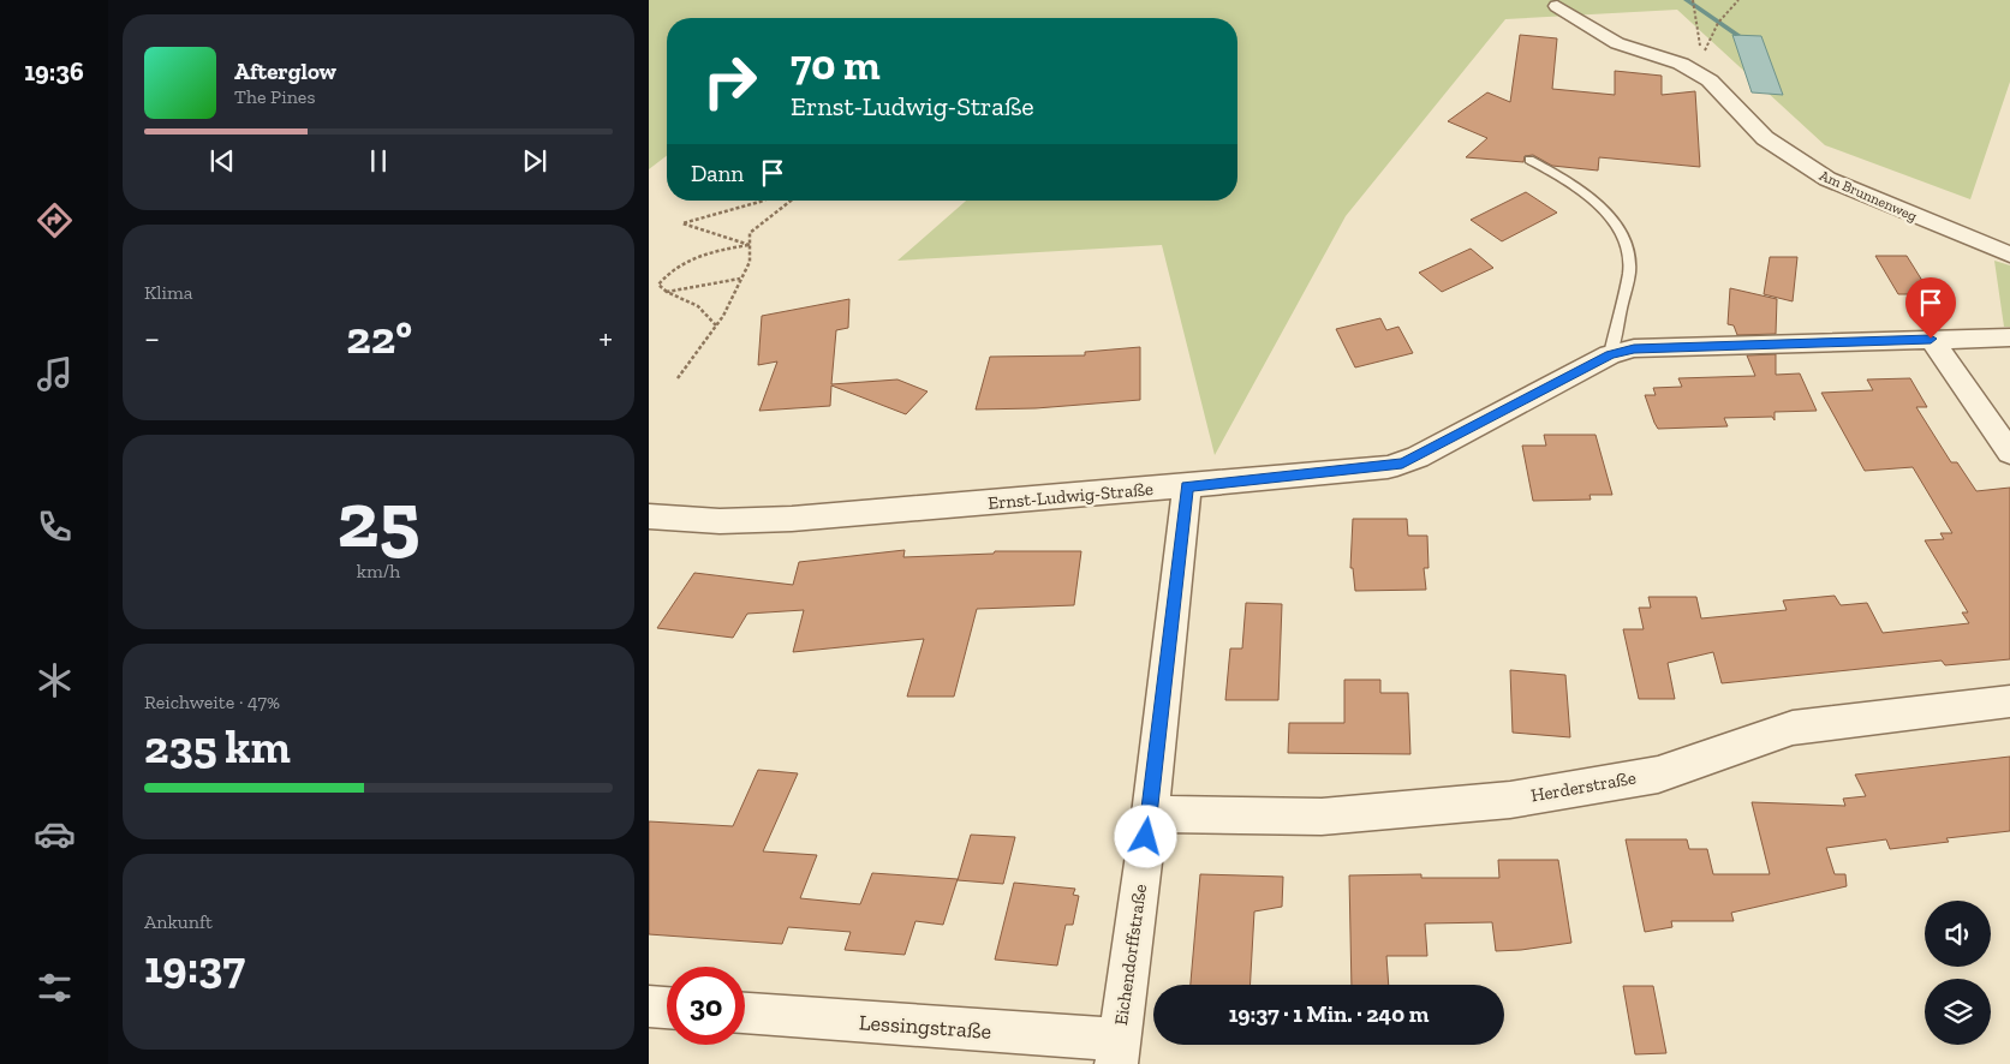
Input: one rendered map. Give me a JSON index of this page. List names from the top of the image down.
{
  "streets": {
    "street": [
      "Am Brunnenweg",
      "Ernst-Ludwig-Straße",
      "Herderstraße",
      "Eichendorffstraße",
      "Lessingstraße"
    ]
  },
  "crossings": [
    ["Ernst-Ludwig-Straße", "Eichendorffstraße"],
    ["Herderstraße", "Eichendorffstraße"],
    ["Eichendorffstraße", "Lessingstraße"]
  ],
  "page": {
    "tabs": "19:36",
    "turn": ["70 m", "Ernst-Ludwig-Straße"],
    "song": ["Afterglow", "The Pines"],
    "then": "Dann",
    "tile": [
      "Klima",
      ["25", "km/h"],
      ["Reichweite · 47%", "235 km"],
      ["Ankunft", "19:37"]
    ],
    "heat": ["−", "22°", "+"],
    "limit": "30",
    "trip": "19:37 · 1 Min. · 240 m"
  }
}
